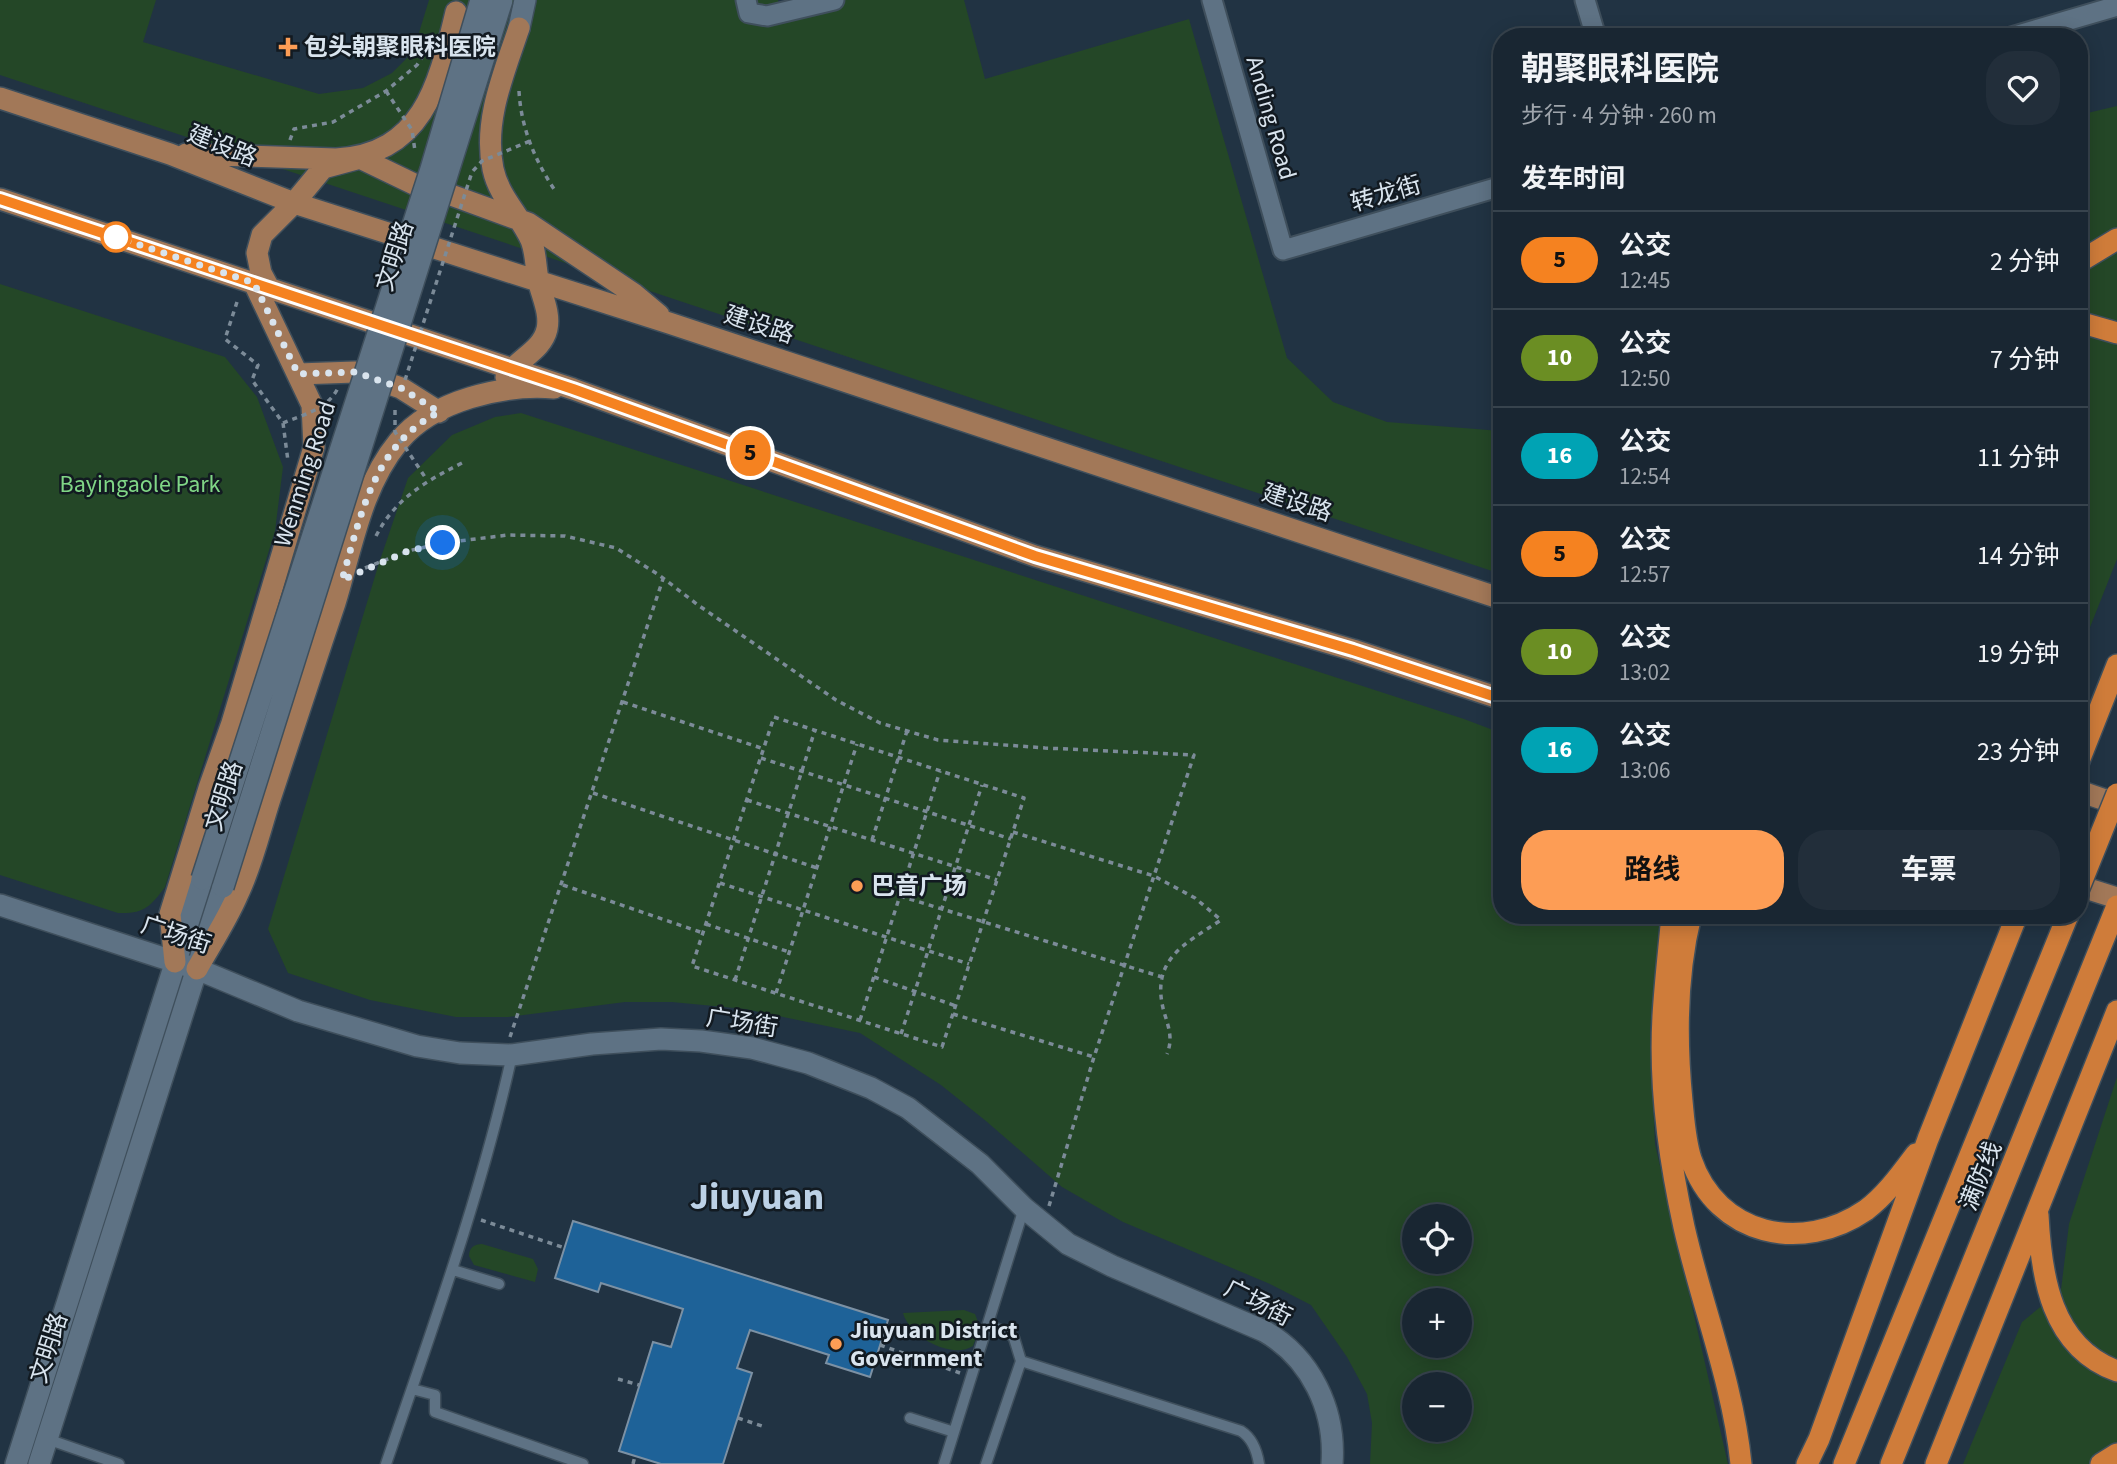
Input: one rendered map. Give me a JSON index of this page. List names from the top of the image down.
{
  "streets": {
    "highway": ["满防线"],
    "main road": [
      "建设路",
      "文明路",
      "Wenming Road",
      "广场街"
    ],
    "street": ["Anding Road", "转龙街"]
  },
  "crossings": [
    ["Anding Road", "转龙街"],
    ["文明路", "Wenming Road"],
    ["文明路", "广场街"],
    ["Wenming Road", "广场街"]
  ],
  "districts": ["Jiuyuan"],
  "parks": ["Bayingaole Park"],
  "places": {
    "health": ["包头朝聚眼科医院"],
    "other": ["巴音广场", "Jiuyuan District Government"]
  },
  "lines": ["bus line 5"],
  "page": {
    "on_map": "5",
    "heading": [
      ["朝聚眼科医院", "步行 · 4 分钟 · 260 m"],
      "发车时间"
    ],
    "list": [
      {
        "mark": "5",
        "name": "公交",
        "note": "12:45",
        "value": "2 分钟"
      },
      {
        "mark": "10",
        "name": "公交",
        "note": "12:50",
        "value": "7 分钟"
      },
      {
        "mark": "16",
        "name": "公交",
        "note": "12:54",
        "value": "11 分钟"
      },
      {
        "mark": "5",
        "name": "公交",
        "note": "12:57",
        "value": "14 分钟"
      },
      {
        "mark": "10",
        "name": "公交",
        "note": "13:02",
        "value": "19 分钟"
      },
      {
        "mark": "16",
        "name": "公交",
        "note": "13:06",
        "value": "23 分钟"
      }
    ],
    "buttons": ["路线", "车票"],
    "map_buttons": ["+", "−"]
  }
}
